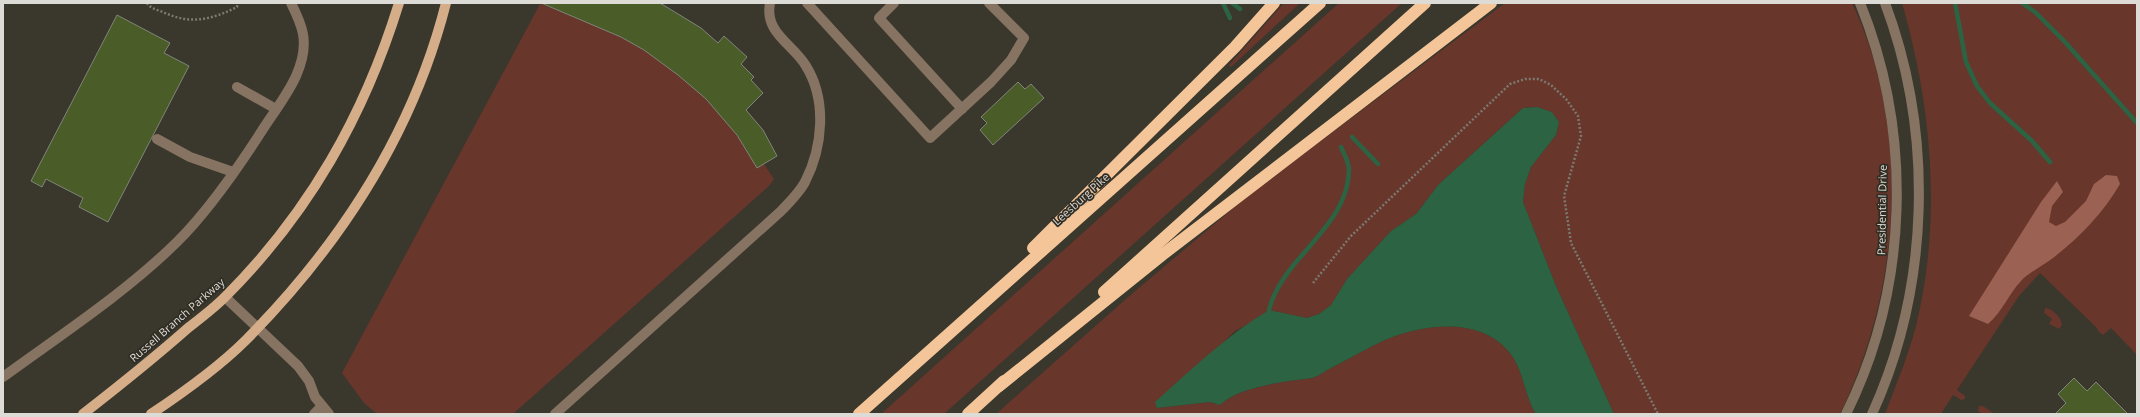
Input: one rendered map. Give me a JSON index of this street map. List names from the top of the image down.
{
  "streets": {
    "highway": ["Leesburg Pike"],
    "main road": ["Russell Branch Parkway"],
    "street": ["Presidential Drive"]
  }
}
